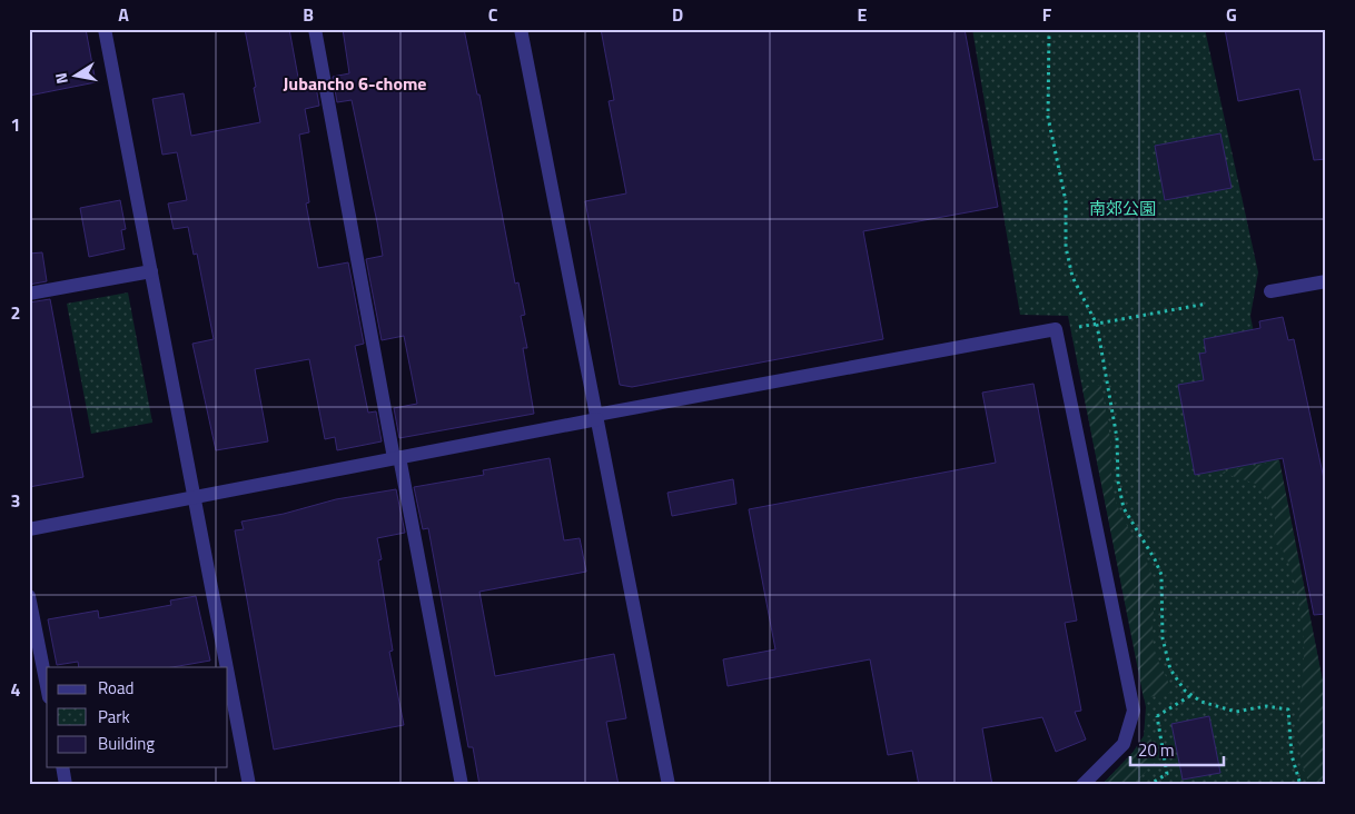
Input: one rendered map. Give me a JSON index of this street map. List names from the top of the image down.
{
  "districts": ["Jubancho 6-chome"],
  "parks": ["南郊公園"],
  "legend": ["Road", "Park", "Building"],
  "scale_bar": "20 m",
  "north": "left",
  "grid": {
    "columns": [
      "A",
      "B",
      "C",
      "D",
      "E",
      "F",
      "G"
    ],
    "rows": [
      "1",
      "2",
      "3",
      "4"
    ]
  }
}
